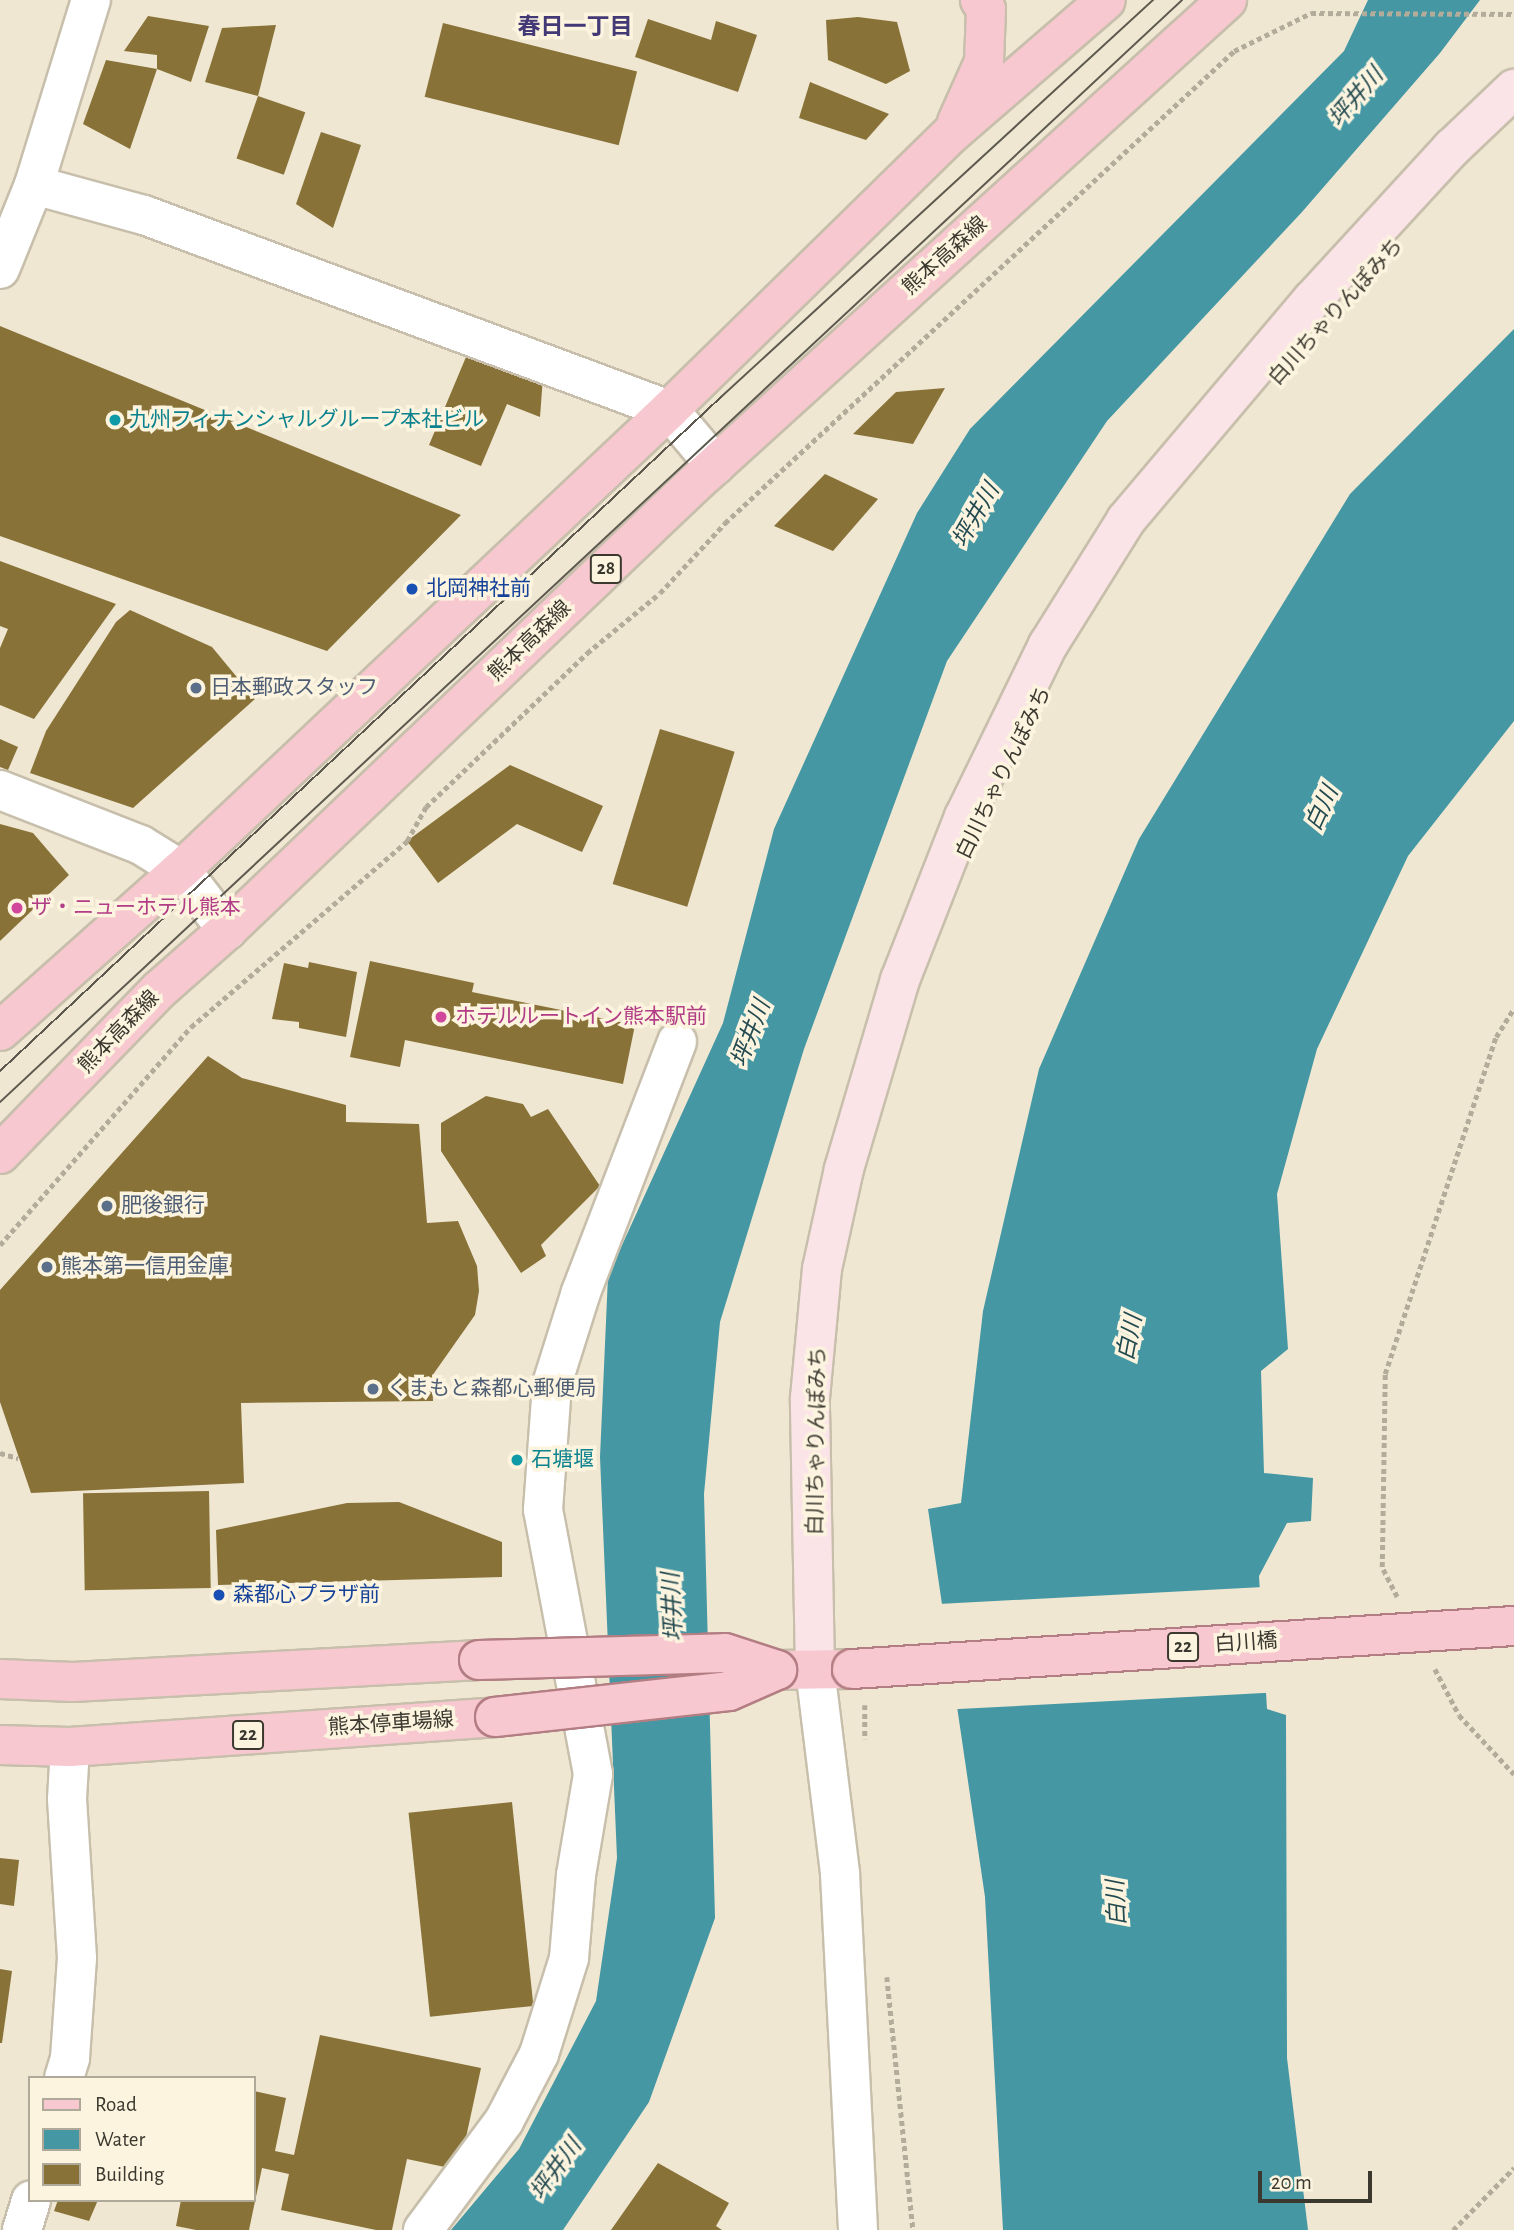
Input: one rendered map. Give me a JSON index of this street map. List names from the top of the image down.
{
  "streets": {
    "main road": [
      "熊本高森線",
      "28",
      "白川橋",
      "22",
      "熊本停車場線"
    ]
  },
  "crossings": [
    ["白川橋", "熊本停車場線"]
  ],
  "districts": ["春日一丁目"],
  "water": ["坪井川", "白川"],
  "places": [
    "九州フィナンシャルグループ本社ビル",
    "北岡神社前",
    "日本郵政スタッフ",
    "ザ・ニューホテル熊本",
    "ホテルルートイン熊本駅前",
    "肥後銀行",
    "熊本第一信用金庫",
    "くまもと森都心郵便局",
    "石塘堰",
    "森都心プラザ前"
  ],
  "legend": ["Road", "Water", "Building"],
  "scale_bar": "20 m"
}
